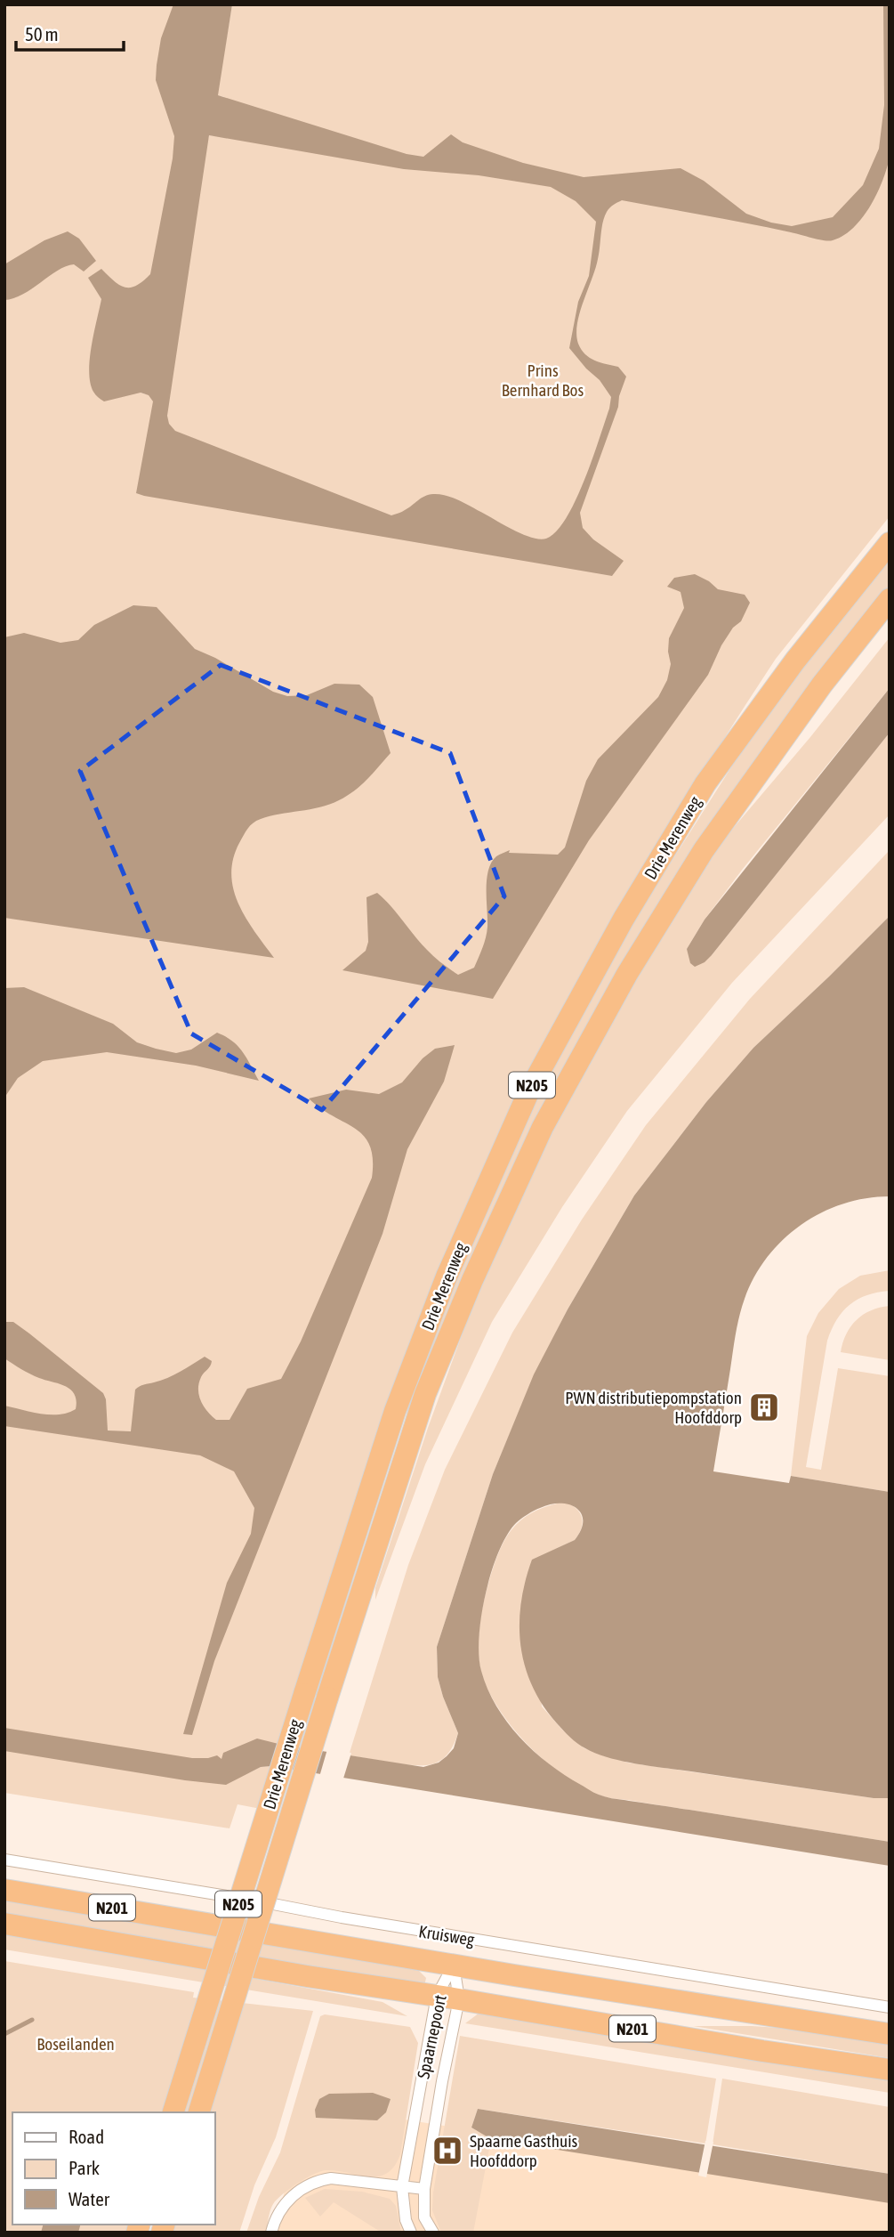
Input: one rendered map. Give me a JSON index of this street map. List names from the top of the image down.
{
  "streets": {
    "highway": [
      "Drie Merenweg",
      "N205",
      "N201",
      "Kruisweg"
    ],
    "street": ["Spaarnepoort"]
  },
  "crossings": [
    ["N201", "Spaarnepoort"],
    ["Kruisweg", "Spaarnepoort"]
  ],
  "parks": ["Prins Bernhard Bos", "Boseilanden"],
  "places": {
    "building": ["PWN distributiepompstation Hoofddorp"],
    "hospital": ["Spaarne Gasthuis Hoofddorp"]
  },
  "legend": ["Road", "Park", "Water"],
  "scale_bar": "50 m"
}
